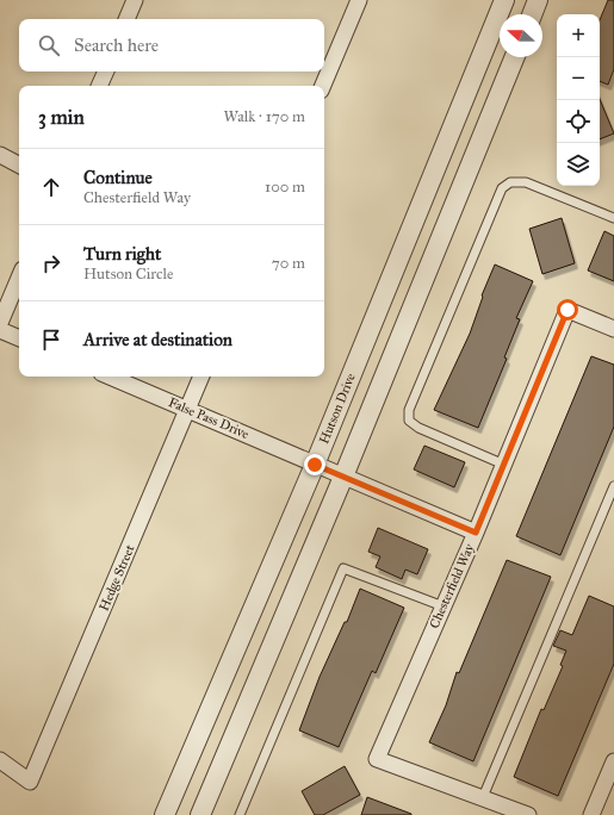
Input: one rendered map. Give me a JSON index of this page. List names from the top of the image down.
{
  "streets": {
    "street": [
      "Hutson Drive",
      "False Pass Drive",
      "Hedge Street",
      "Chesterfield Way"
    ]
  },
  "crossings": [
    ["Hutson Drive", "False Pass Drive"],
    ["False Pass Drive", "Hedge Street"],
    ["False Pass Drive", "Chesterfield Way"]
  ],
  "north": "left",
  "page": {
    "map_buttons": ["+", "−"],
    "search": "Search here",
    "heading": ["3 min", "Walk · 170 m"],
    "list": [
      ["Continue", "Chesterfield Way", "100 m"],
      ["Turn right", "Hutson Circle", "70 m"],
      "Arrive at destination"
    ]
  }
}
